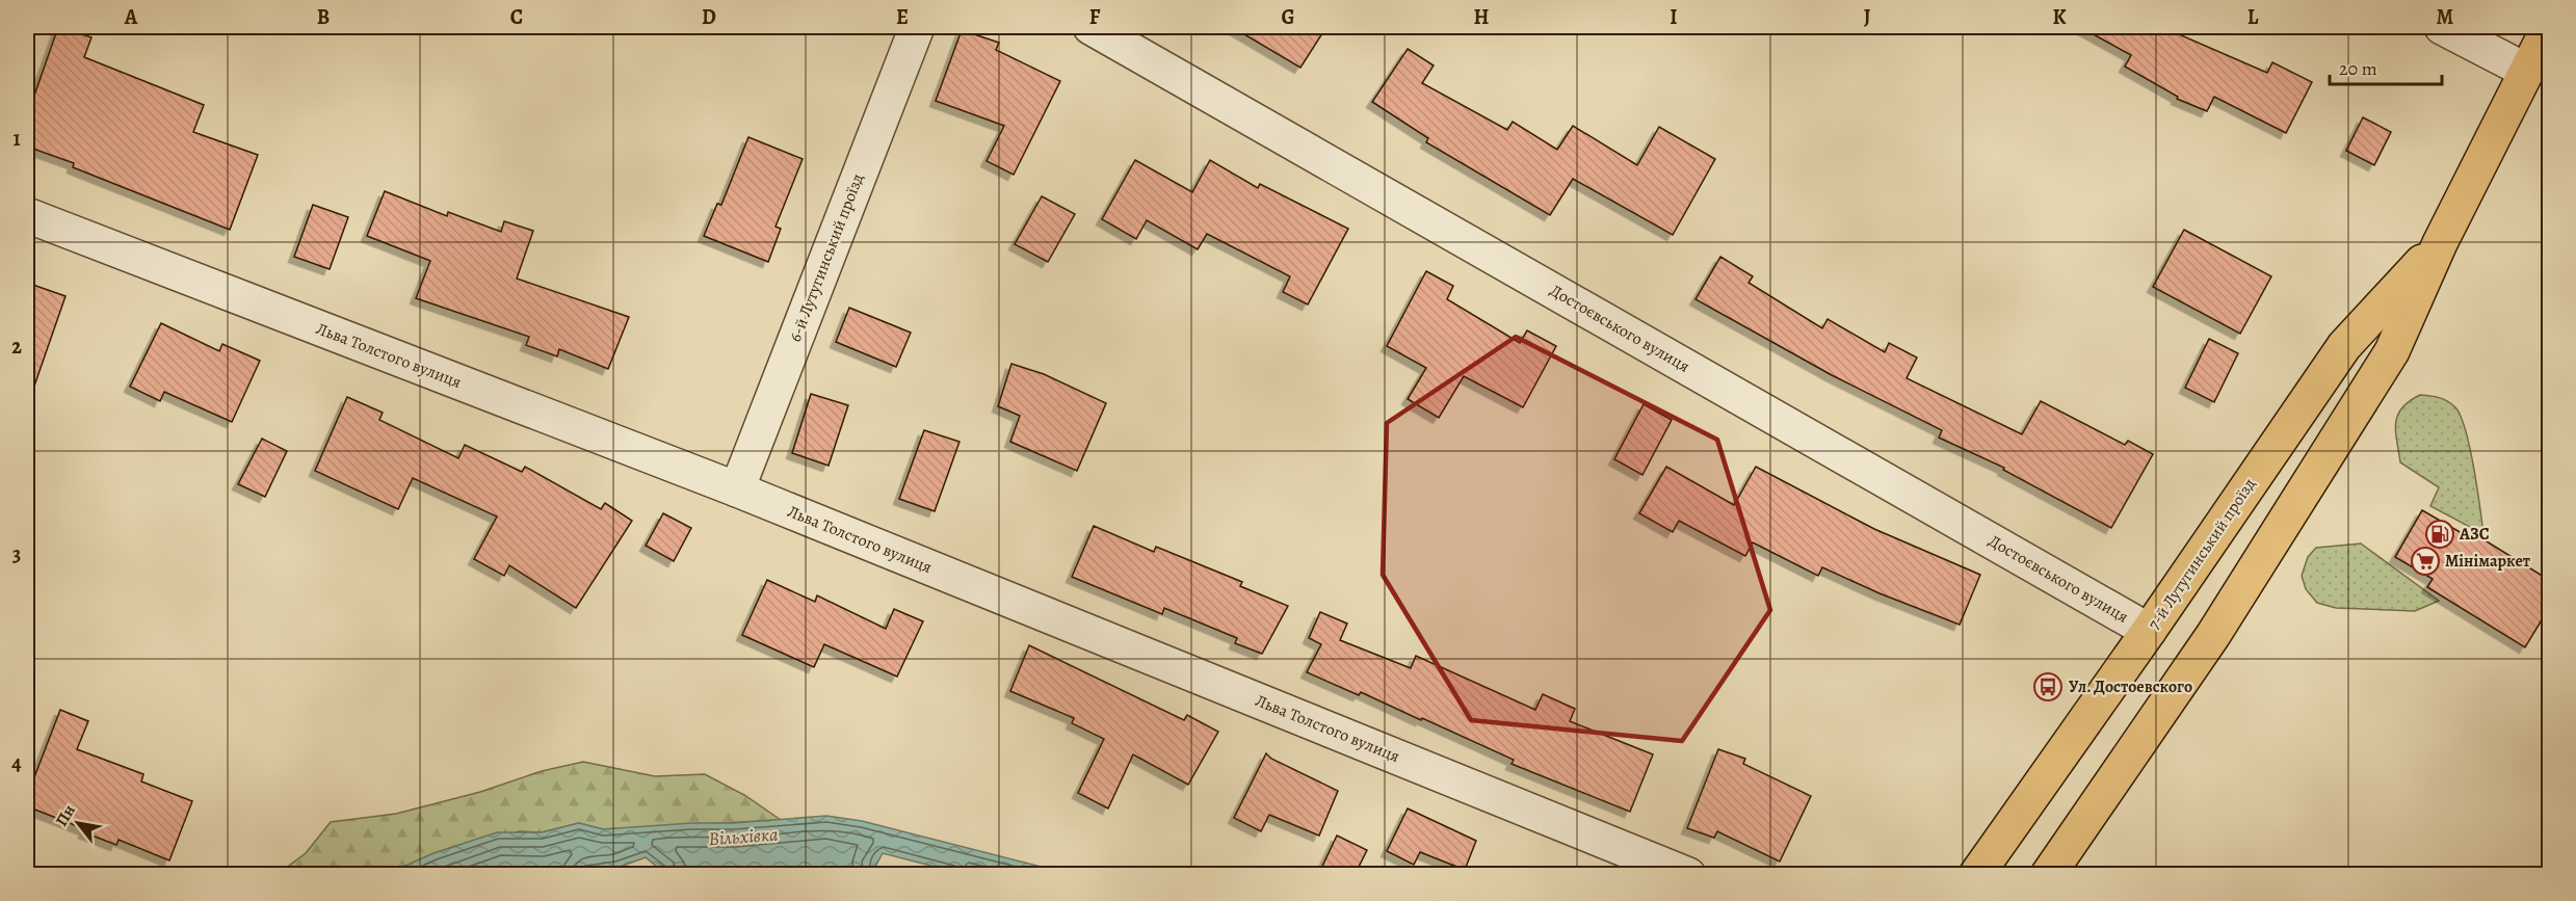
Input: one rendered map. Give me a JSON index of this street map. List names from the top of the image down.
{
  "streets": {
    "main road": ["7-й Лутугинський проїзд"],
    "street": ["6-й Лутугинський проїзд", "Достоєвського вулиця", "Льва Толстого вулиця"]
  },
  "crossings": [
    ["6-й Лутугинський проїзд", "Льва Толстого вулиця"],
    ["Достоєвського вулиця", "7-й Лутугинський проїзд"]
  ],
  "water": ["Вільхівка"],
  "places": {
    "fuel station": ["АЗС"],
    "supermarket": ["Мінімаркет"],
    "bus stop": ["Ул. Достоевского"]
  },
  "scale_bar": "20 m",
  "north": "top left",
  "grid": {
    "columns": [
      "A",
      "B",
      "C",
      "D",
      "E",
      "F",
      "G",
      "H",
      "I",
      "J",
      "K",
      "L",
      "M"
    ],
    "rows": [
      "1",
      "2",
      "3",
      "4"
    ]
  }
}
